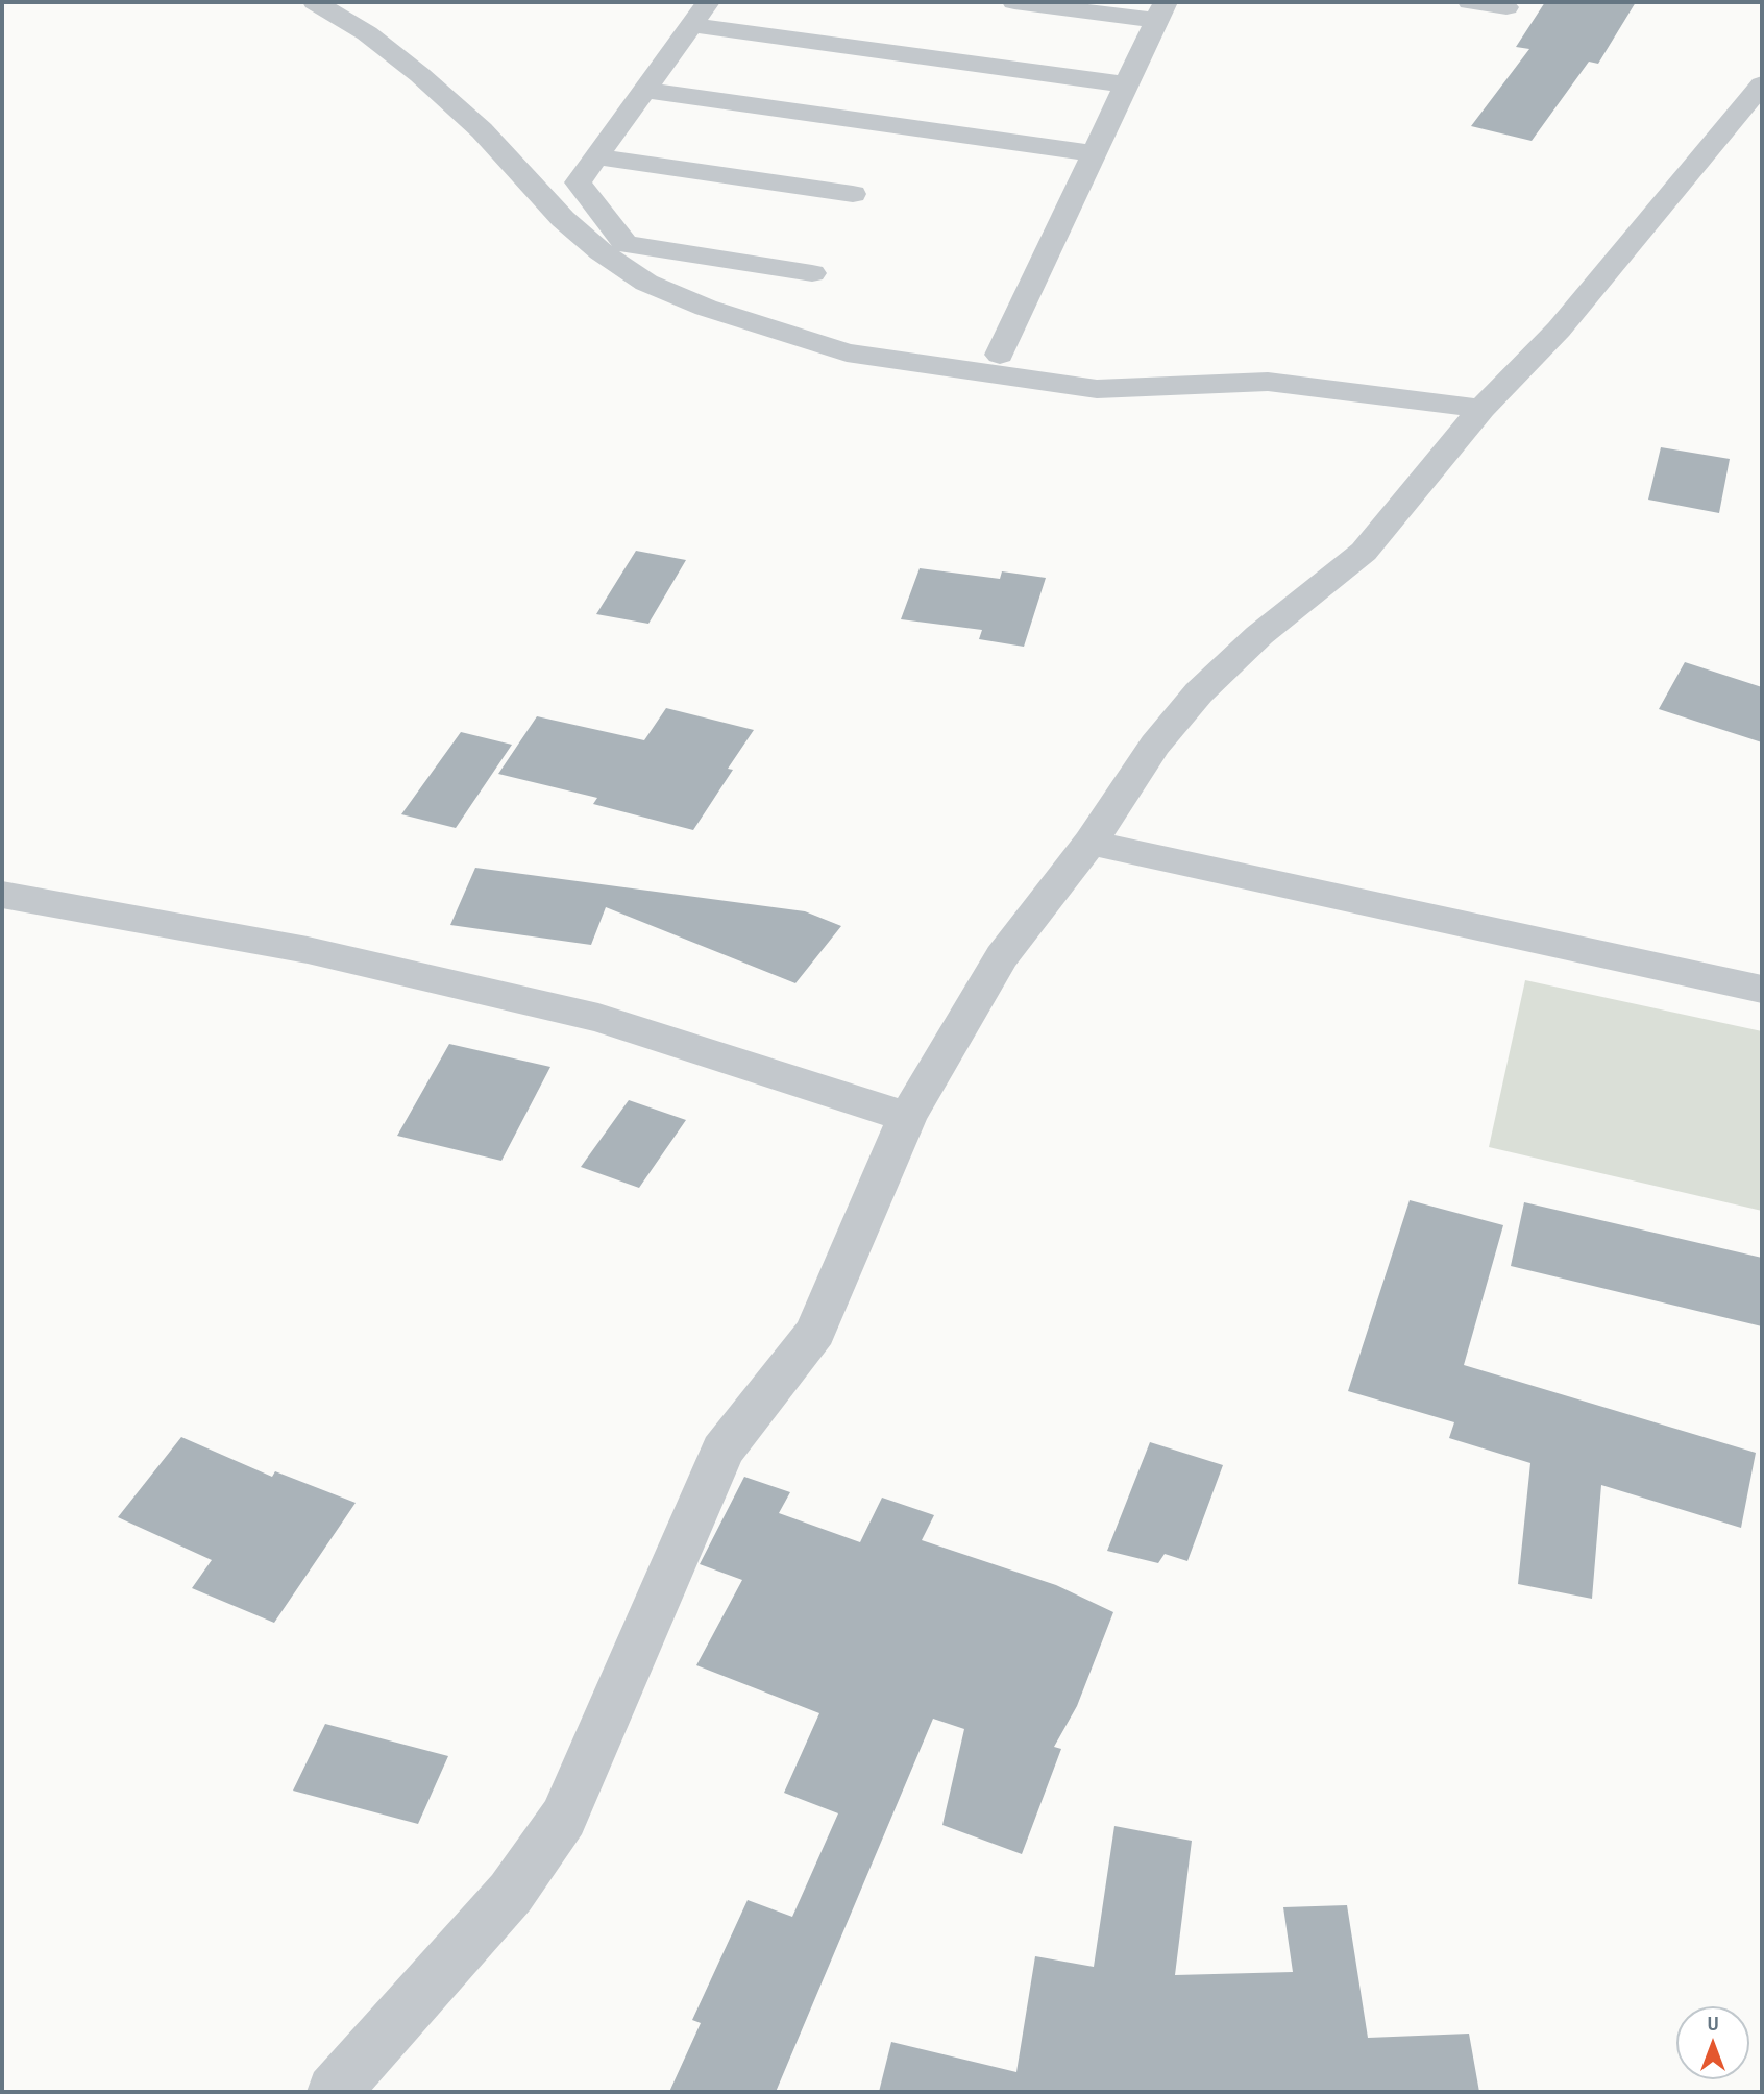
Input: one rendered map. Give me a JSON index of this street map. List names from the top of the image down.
{
  "north": "top"
}
